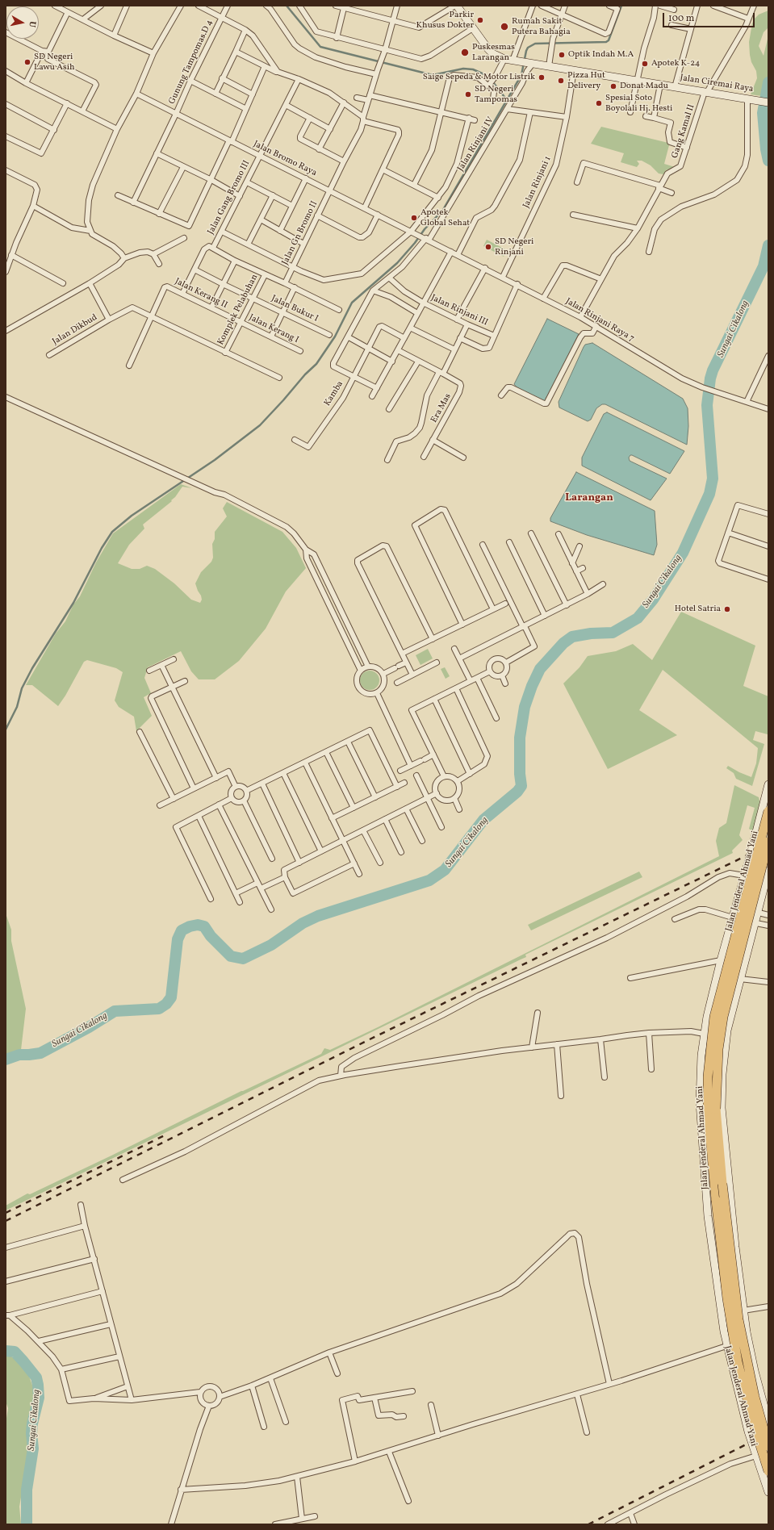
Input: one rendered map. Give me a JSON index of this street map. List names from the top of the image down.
{
  "streets": {
    "highway": ["Jalan Jenderal Ahmad Yani"],
    "street": [
      "Gunung Tampomas.D 4",
      "Jalan Ciremai Raya",
      "Gang Kamal II",
      "Jalan Rinjani IV",
      "Jalan Bromo Raya",
      "Jalan Rinjani 1",
      "Jalan Gang Bromo III",
      "Jalan Gn Bromo II",
      "Jalan Kerang II",
      "Jalan Bukur I",
      "Komplek Pelabuhan",
      "Jalan Rinjani III",
      "Jalan Rinjani Raya 7",
      "Jalan Kerang I",
      "Jalan Dikbud",
      "Kamba",
      "Era Mas"
    ]
  },
  "crossings": [
    ["Gunung Tampomas.D 4", "Jalan Bromo Raya"],
    ["Jalan Ciremai Raya", "Gang Kamal II"],
    ["Jalan Ciremai Raya", "Jalan Rinjani IV"],
    ["Jalan Ciremai Raya", "Jalan Rinjani 1"],
    ["Gang Kamal II", "Jalan Rinjani Raya 7"],
    ["Jalan Rinjani IV", "Jalan Bromo Raya"],
    ["Jalan Rinjani IV", "Jalan Rinjani III"],
    ["Jalan Rinjani IV", "Jalan Rinjani Raya 7"],
    ["Jalan Bromo Raya", "Jalan Gang Bromo III"],
    ["Jalan Bromo Raya", "Jalan Gn Bromo II"],
    ["Jalan Bromo Raya", "Jalan Rinjani Raya 7"],
    ["Jalan Rinjani 1", "Jalan Rinjani Raya 7"],
    ["Jalan Kerang II", "Komplek Pelabuhan"],
    ["Jalan Kerang II", "Jalan Kerang I"],
    ["Jalan Kerang II", "Jalan Dikbud"],
    ["Jalan Bukur I", "Komplek Pelabuhan"],
    ["Komplek Pelabuhan", "Jalan Kerang I"],
    ["Jalan Rinjani III", "Jalan Rinjani Raya 7"]
  ],
  "districts": ["Larangan"],
  "water": ["Sungai Cikalong"],
  "places": [
    "Parkir Khusus Dokter",
    "Rumah Sakit Putera Bahagia",
    "Puskesmas Larangan",
    "Optik Indah M.A",
    "SD Negeri Lawu Asih",
    "Apotek K-24",
    "Saige Sepeda & Motor Listrik",
    "Pizza Hut Delivery",
    "Donat Madu",
    "SD Negeri Tampomas",
    "Spesial Soto Boyolali Hj. Hesti",
    "Apotek Global Sehat",
    "SD Negeri Rinjani",
    "Hotel Satria"
  ],
  "scale_bar": "100 m",
  "north": "right"
}
